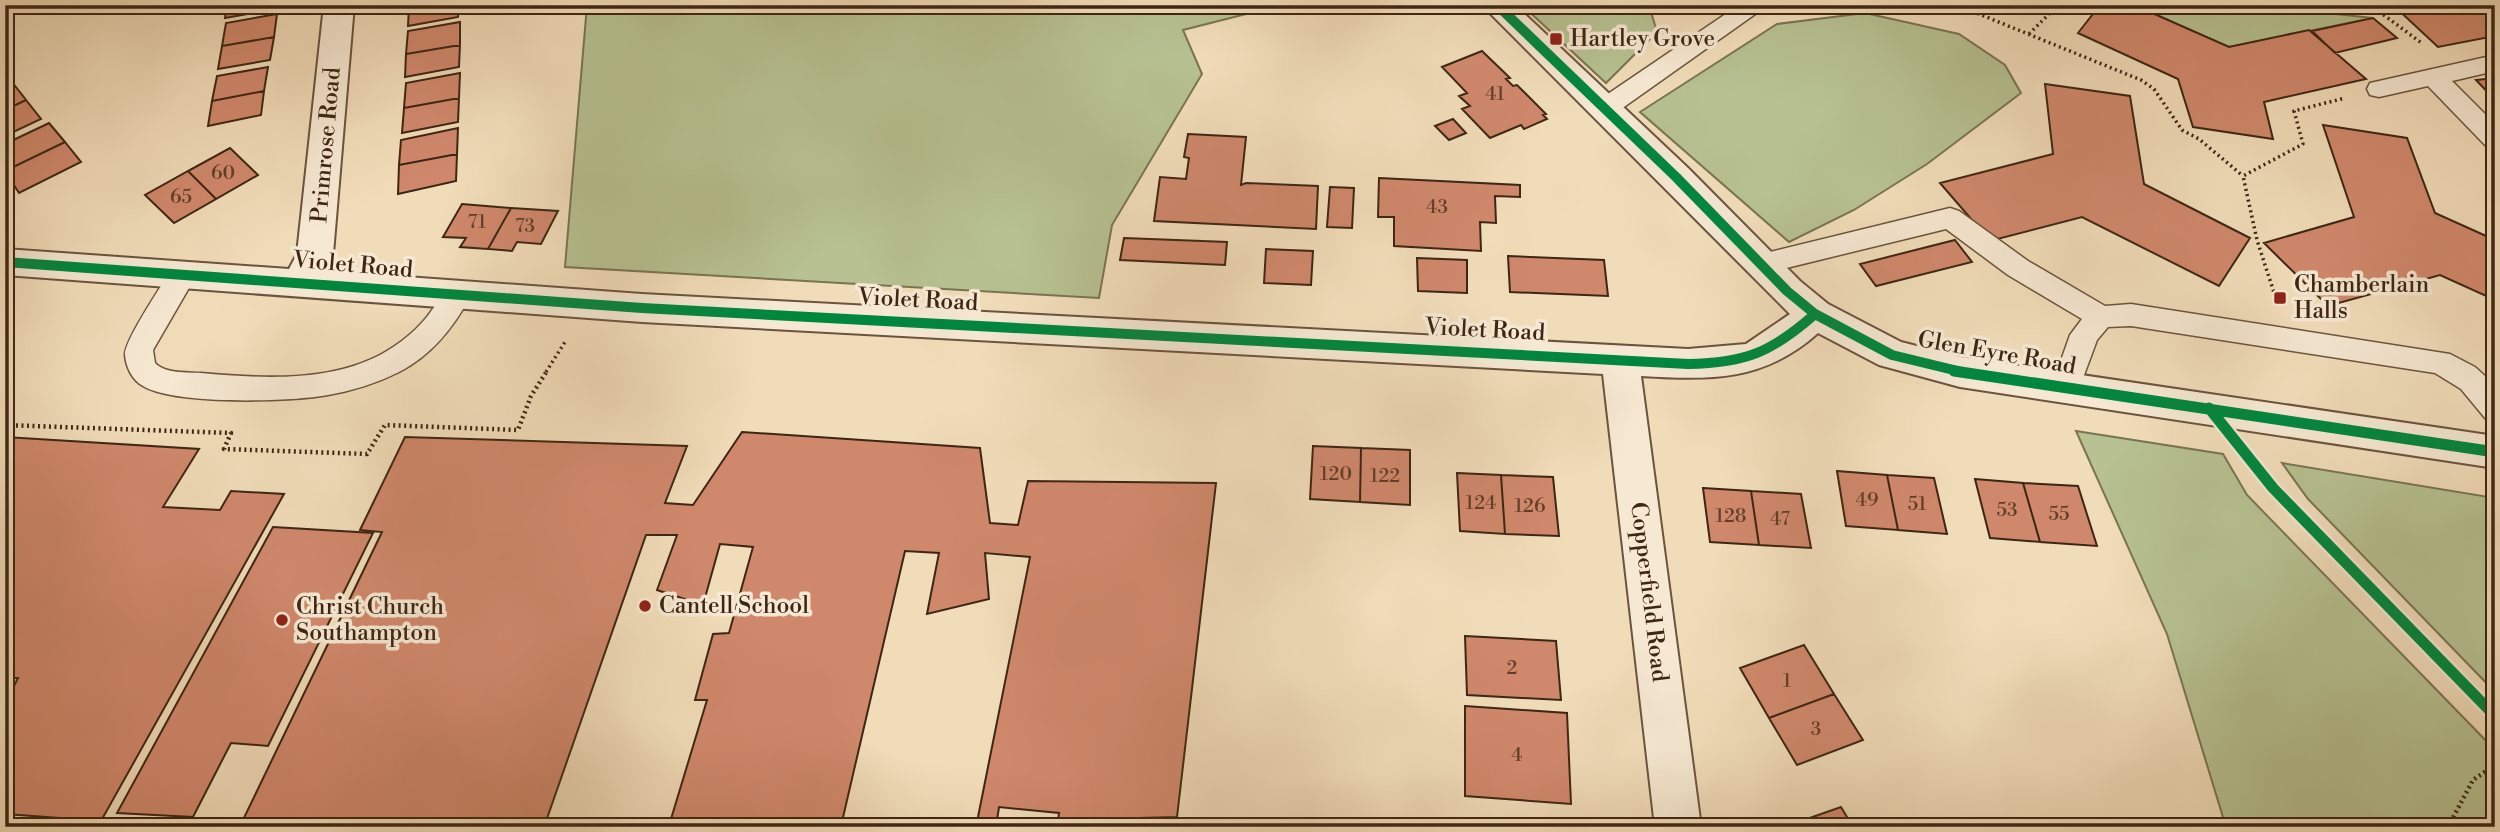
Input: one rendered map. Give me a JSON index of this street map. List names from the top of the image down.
{
  "streets": {
    "street": [
      "Primrose Road",
      "Violet Road",
      "Glen Eyre Road",
      "Copperfield Road"
    ]
  },
  "crossings": [
    ["Primrose Road", "Violet Road"],
    ["Violet Road", "Glen Eyre Road"],
    ["Violet Road", "Copperfield Road"]
  ],
  "places": {
    "transit": ["Hartley Grove", "Chamberlain Halls"],
    "other": ["Cantell School", "Christ Church Southampton"]
  },
  "house_numbers": [
    "41",
    "60",
    "65",
    "43",
    "71",
    "73",
    "120",
    "122",
    "49",
    "124",
    "51",
    "126",
    "53",
    "55",
    "128",
    "47",
    "2",
    "1",
    "3",
    "4"
  ]
}
